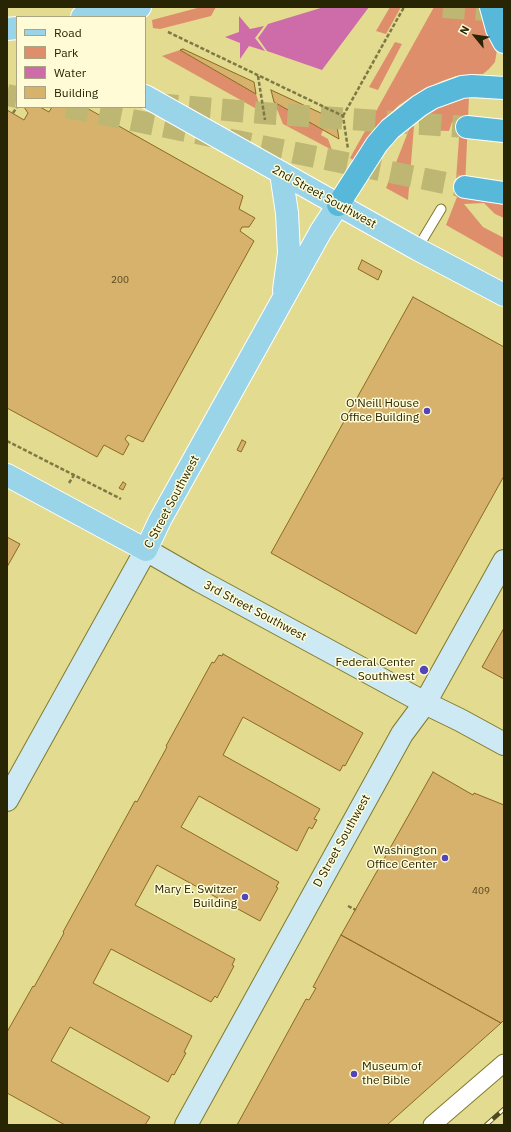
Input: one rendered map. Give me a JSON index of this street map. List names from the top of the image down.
{
  "streets": {
    "main road": ["2nd Street Southwest", "C Street Southwest", "3rd Street Southwest"],
    "street": ["D Street Southwest"]
  },
  "crossings": [
    ["2nd Street Southwest", "C Street Southwest"],
    ["C Street Southwest", "3rd Street Southwest"],
    ["3rd Street Southwest", "D Street Southwest"]
  ],
  "places": [
    "O'Neill House Office Building",
    "Federal Center Southwest",
    "Washington Office Center",
    "Mary E. Switzer Building",
    "Museum of the Bible"
  ],
  "house_numbers": ["200", "409"],
  "legend": [
    "Road",
    "Park",
    "Water",
    "Building"
  ],
  "north": "top left"
}
